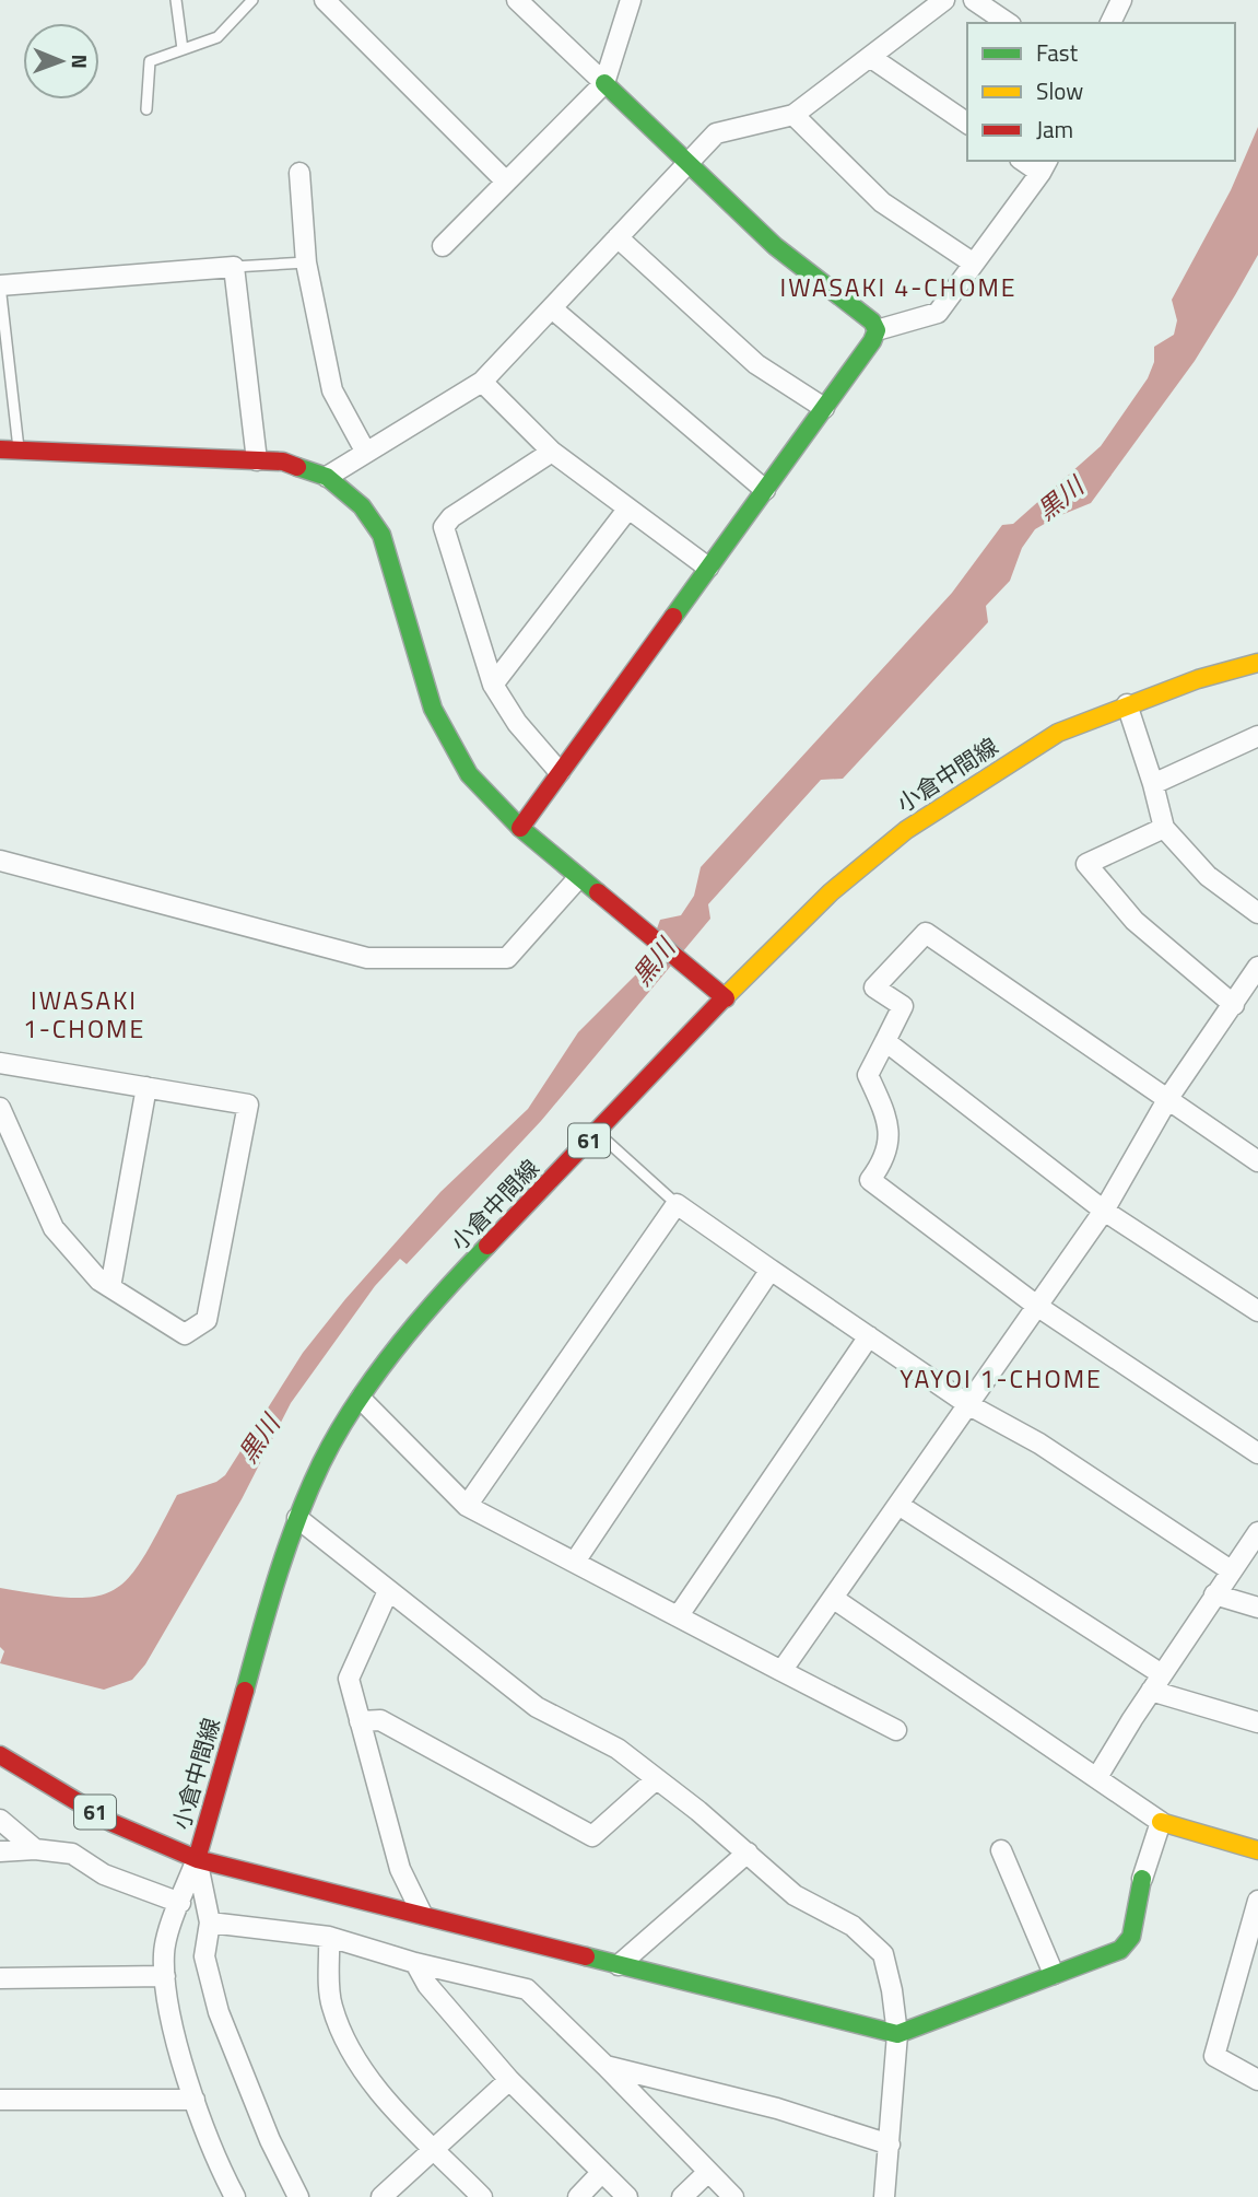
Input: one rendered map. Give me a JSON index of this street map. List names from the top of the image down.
{
  "streets": {
    "street": ["小倉中間線", "61"]
  },
  "districts": ["IWASAKI 4-CHOME", "IWASAKI 1-CHOME", "YAYOI 1-CHOME"],
  "water": ["黒川"],
  "legend": ["Fast", "Slow", "Jam"],
  "north": "right"
}
